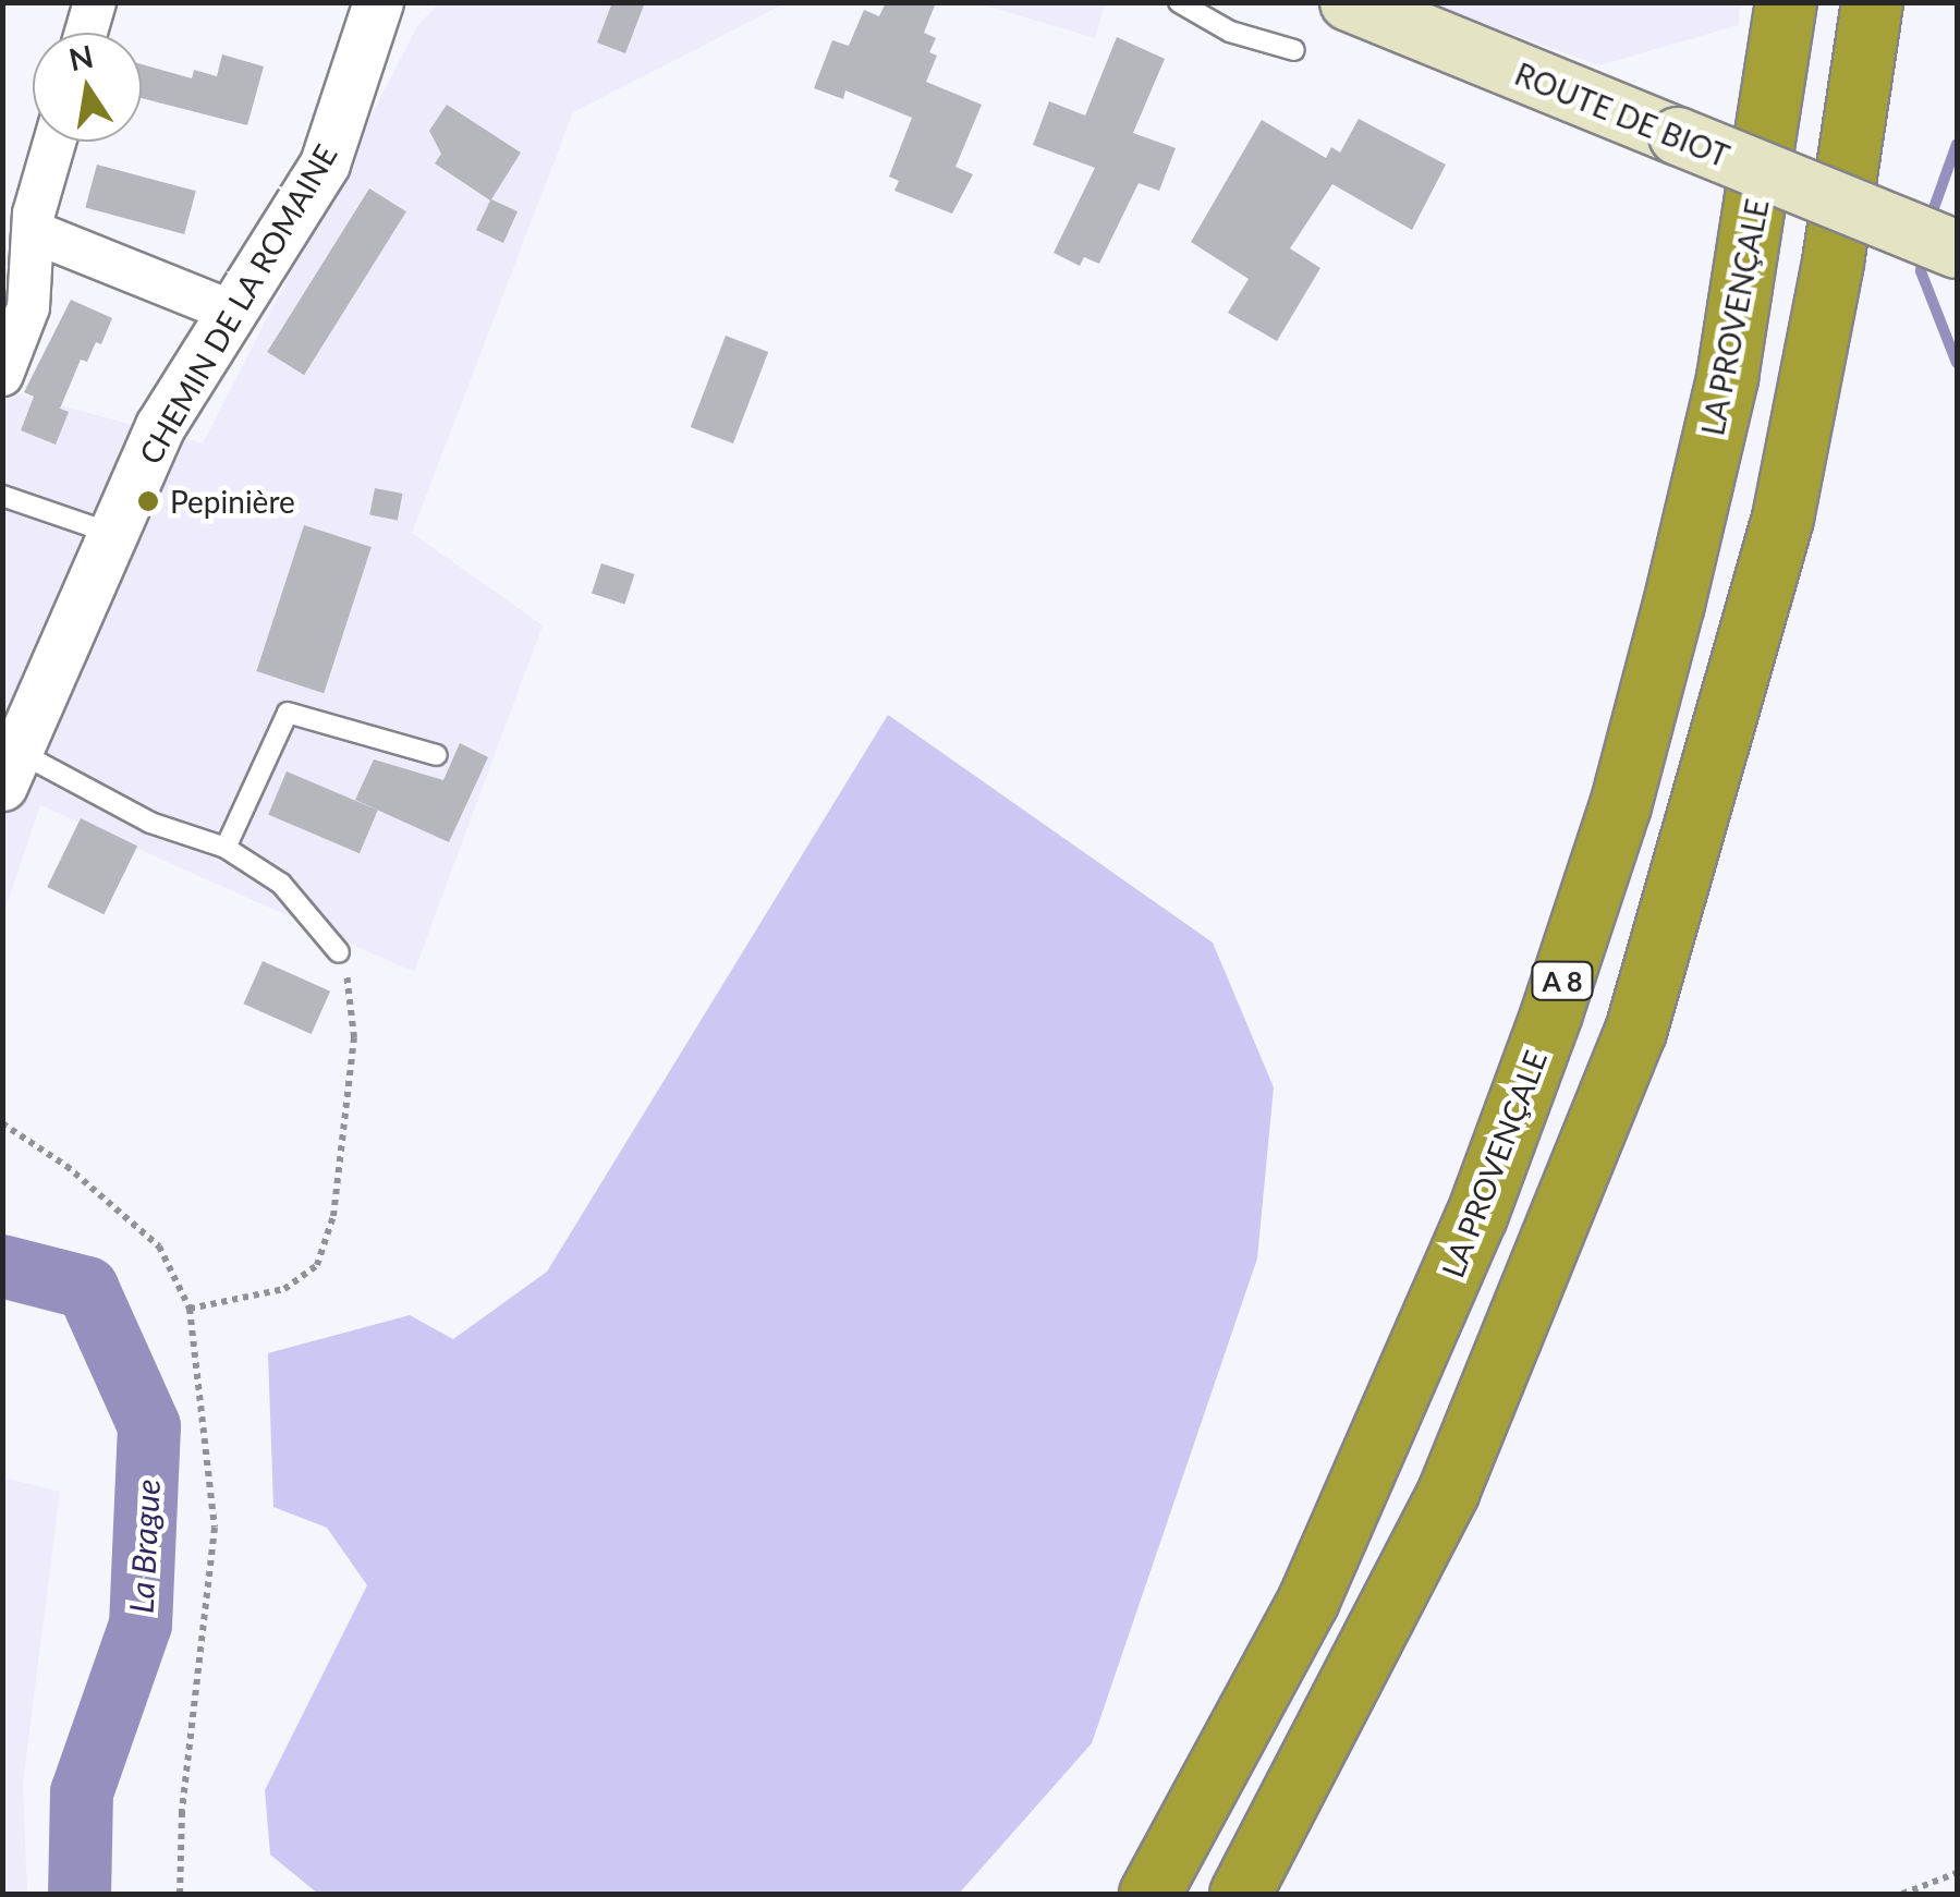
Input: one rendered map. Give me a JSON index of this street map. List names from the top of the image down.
{
  "streets": {
    "highway": ["LA PROVENÇALE", "A 8"],
    "main road": ["ROUTE DE BIOT"],
    "street": ["CHEMIN DE LA ROMAINE"]
  },
  "water": ["La Brague"],
  "places": ["Pepinière"],
  "north": "top"
}
